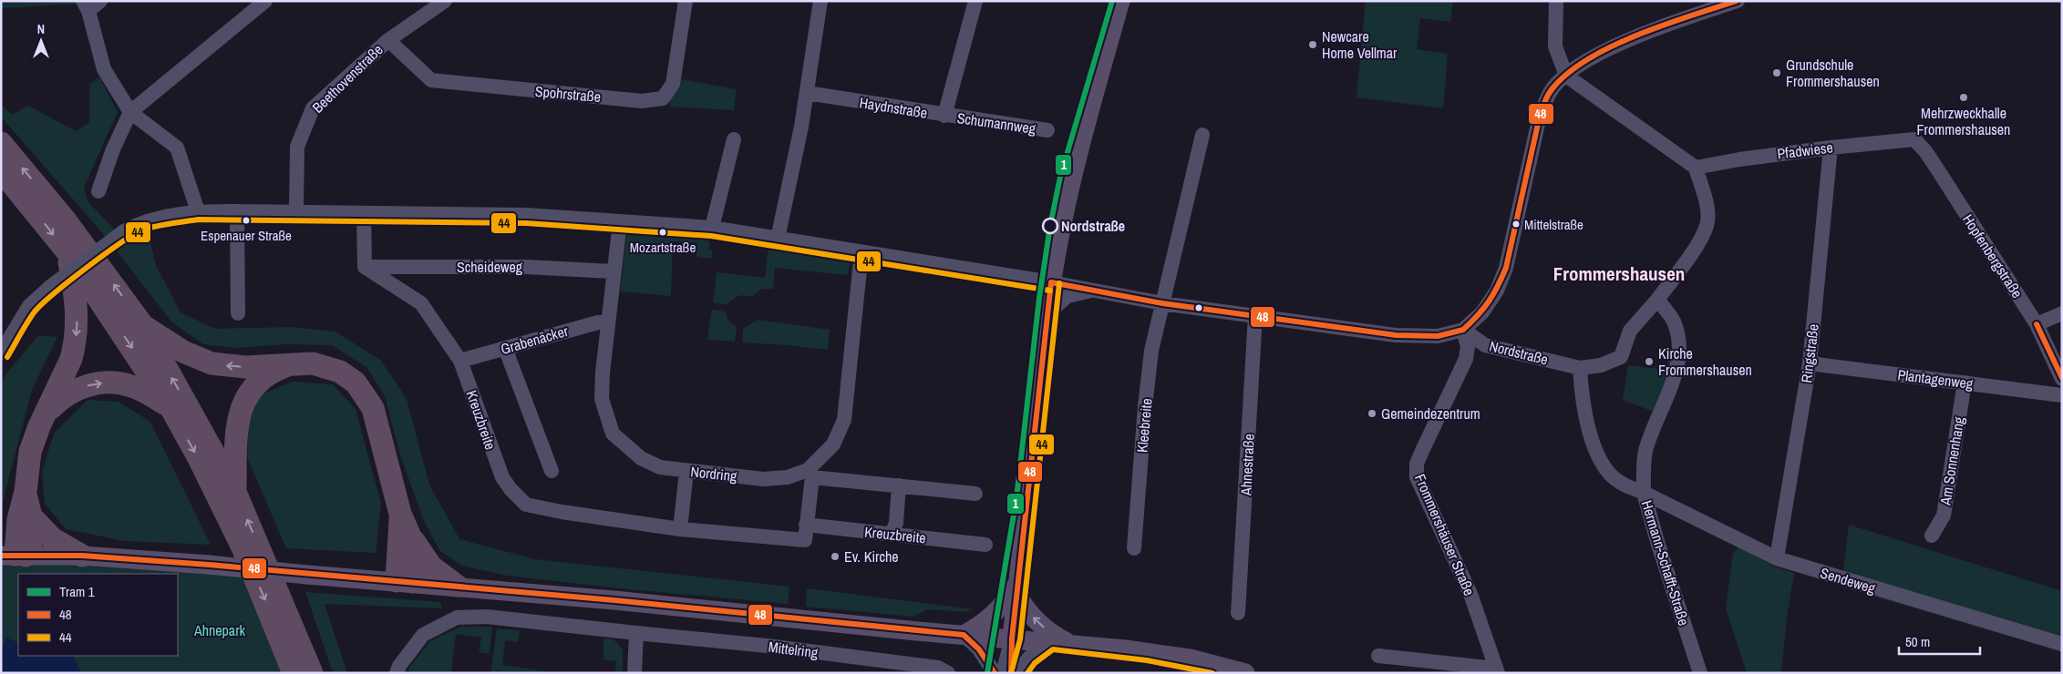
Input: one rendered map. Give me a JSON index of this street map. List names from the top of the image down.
{
  "streets": {
    "street": [
      "Beethovenstraße",
      "Spohrstraße",
      "Haydnstraße",
      "Schumannweg",
      "Pfadwiese",
      "Hopfenbergstraße",
      "Scheideweg",
      "Grabenäcker",
      "Nordstraße",
      "Ringstraße",
      "Plantagenweg",
      "Kreuzbreite",
      "Kleebreite",
      "Am Sonnenhang",
      "Ahnestraße",
      "Nordring",
      "Frommershäuser Straße",
      "Hermann-Schafft-Straße",
      "Sendeweg",
      "Mittelring"
    ]
  },
  "crossings": [
    ["Beethovenstraße", "Spohrstraße"],
    ["Haydnstraße", "Schumannweg"],
    ["Pfadwiese", "Hopfenbergstraße"],
    ["Pfadwiese", "Ringstraße"],
    ["Scheideweg", "Kreuzbreite"],
    ["Scheideweg", "Nordring"],
    ["Grabenäcker", "Kreuzbreite"],
    ["Grabenäcker", "Nordring"],
    ["Nordstraße", "Frommershäuser Straße"],
    ["Nordstraße", "Hermann-Schafft-Straße"],
    ["Ringstraße", "Plantagenweg"],
    ["Ringstraße", "Sendeweg"],
    ["Plantagenweg", "Am Sonnenhang"],
    ["Kreuzbreite", "Nordring"],
    ["Hermann-Schafft-Straße", "Sendeweg"]
  ],
  "districts": ["Frommershausen"],
  "parks": ["Ahnepark"],
  "places": [
    "Newcare Home Vellmar",
    "Grundschule Frommershausen",
    "Mehrzweckhalle Frommershausen",
    "Espenauer Straße",
    "Mittelstraße",
    "Nordstraße",
    "Mozartstraße",
    "Kirche Frommershausen",
    "Gemeindezentrum",
    "Ev. Kirche"
  ],
  "lines": ["tram line 1", "transit line 48", "transit line 44"],
  "legend": ["Tram 1", "48", "44"],
  "scale_bar": "50 m",
  "north": "top"
}
